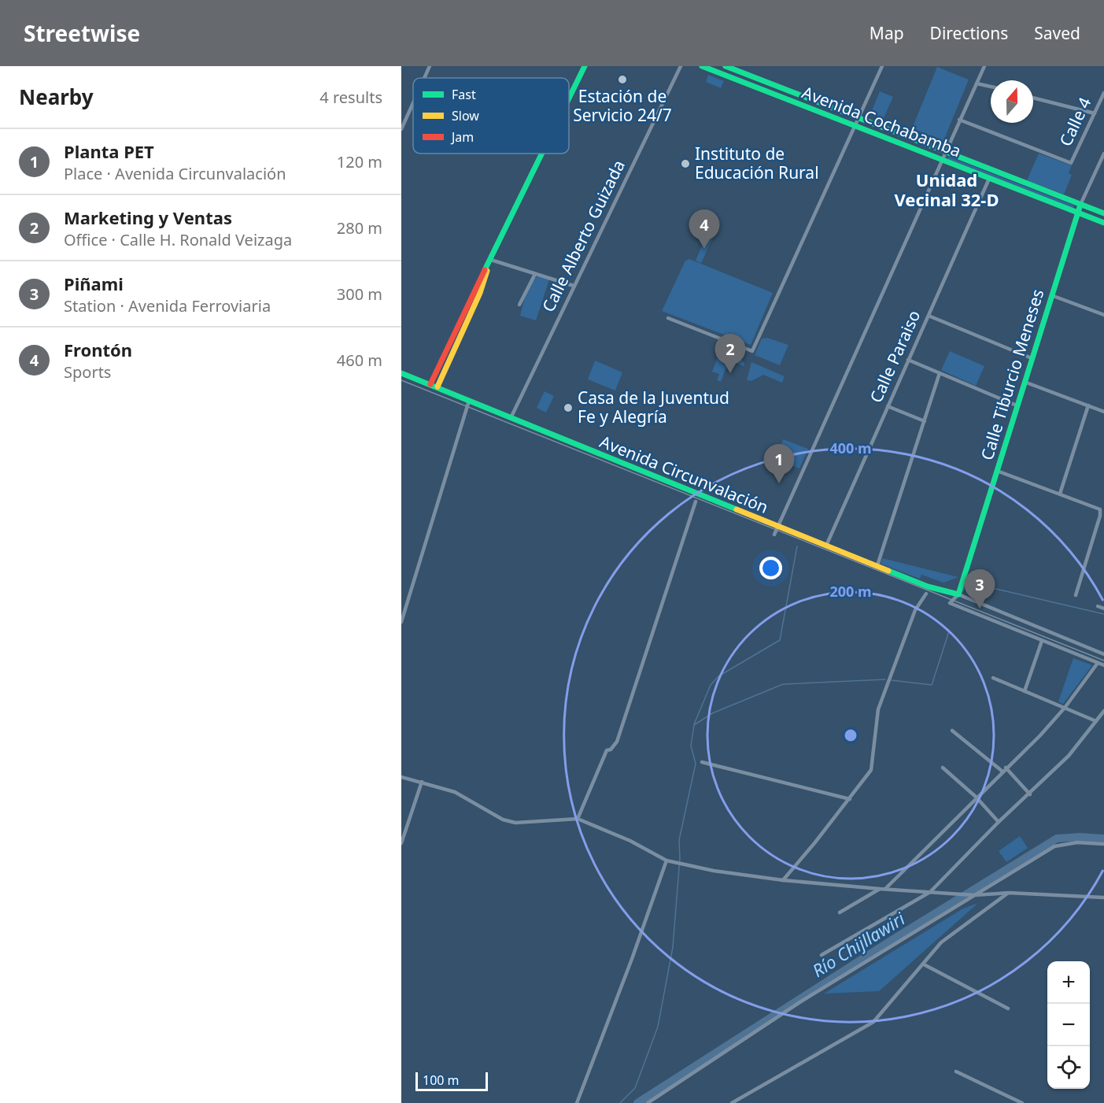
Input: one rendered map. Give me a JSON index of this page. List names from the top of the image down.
{
  "streets": {
    "street": [
      "Avenida Cochabamba",
      "Calle 4",
      "Calle Alberto Guizada",
      "Calle Paraiso",
      "Calle Tiburcio Meneses",
      "Avenida Circunvalación"
    ]
  },
  "crossings": [
    ["Avenida Cochabamba", "Calle Paraiso"],
    ["Avenida Cochabamba", "Calle Tiburcio Meneses"],
    ["Calle Alberto Guizada", "Avenida Circunvalación"],
    ["Calle Paraiso", "Avenida Circunvalación"],
    ["Calle Tiburcio Meneses", "Avenida Circunvalación"]
  ],
  "districts": ["Unidad Vecinal 32-D"],
  "water": ["Río Chijllawiri"],
  "places": ["Estación de Servicio 24/7", "Instituto de Educación Rural", "Casa de la Juventud Fe y Alegría"],
  "legend": ["Fast", "Slow", "Jam"],
  "scale_bar": "100 m",
  "north": "top",
  "page": {
    "header": "Streetwise",
    "nav": ["Map", "Directions", "Saved"],
    "heading": ["Nearby", "4 results"],
    "list": [
      {
        "mark": "1",
        "name": "Planta PET",
        "note": "Place · Avenida Circunvalación",
        "value": "120 m"
      },
      {
        "mark": "2",
        "name": "Marketing y Ventas",
        "note": "Office · Calle H. Ronald Veizaga",
        "value": "280 m"
      },
      {
        "mark": "3",
        "name": "Piñami",
        "note": "Station · Avenida Ferroviaria",
        "value": "300 m"
      },
      {
        "mark": "4",
        "name": "Frontón",
        "note": "Sports",
        "value": "460 m"
      }
    ],
    "pins": [
      "4",
      "2",
      "1",
      "3"
    ],
    "map_buttons": ["+", "−"],
    "scale": "100 m"
  },
  "rings": ["400 m", "200 m"]
}
